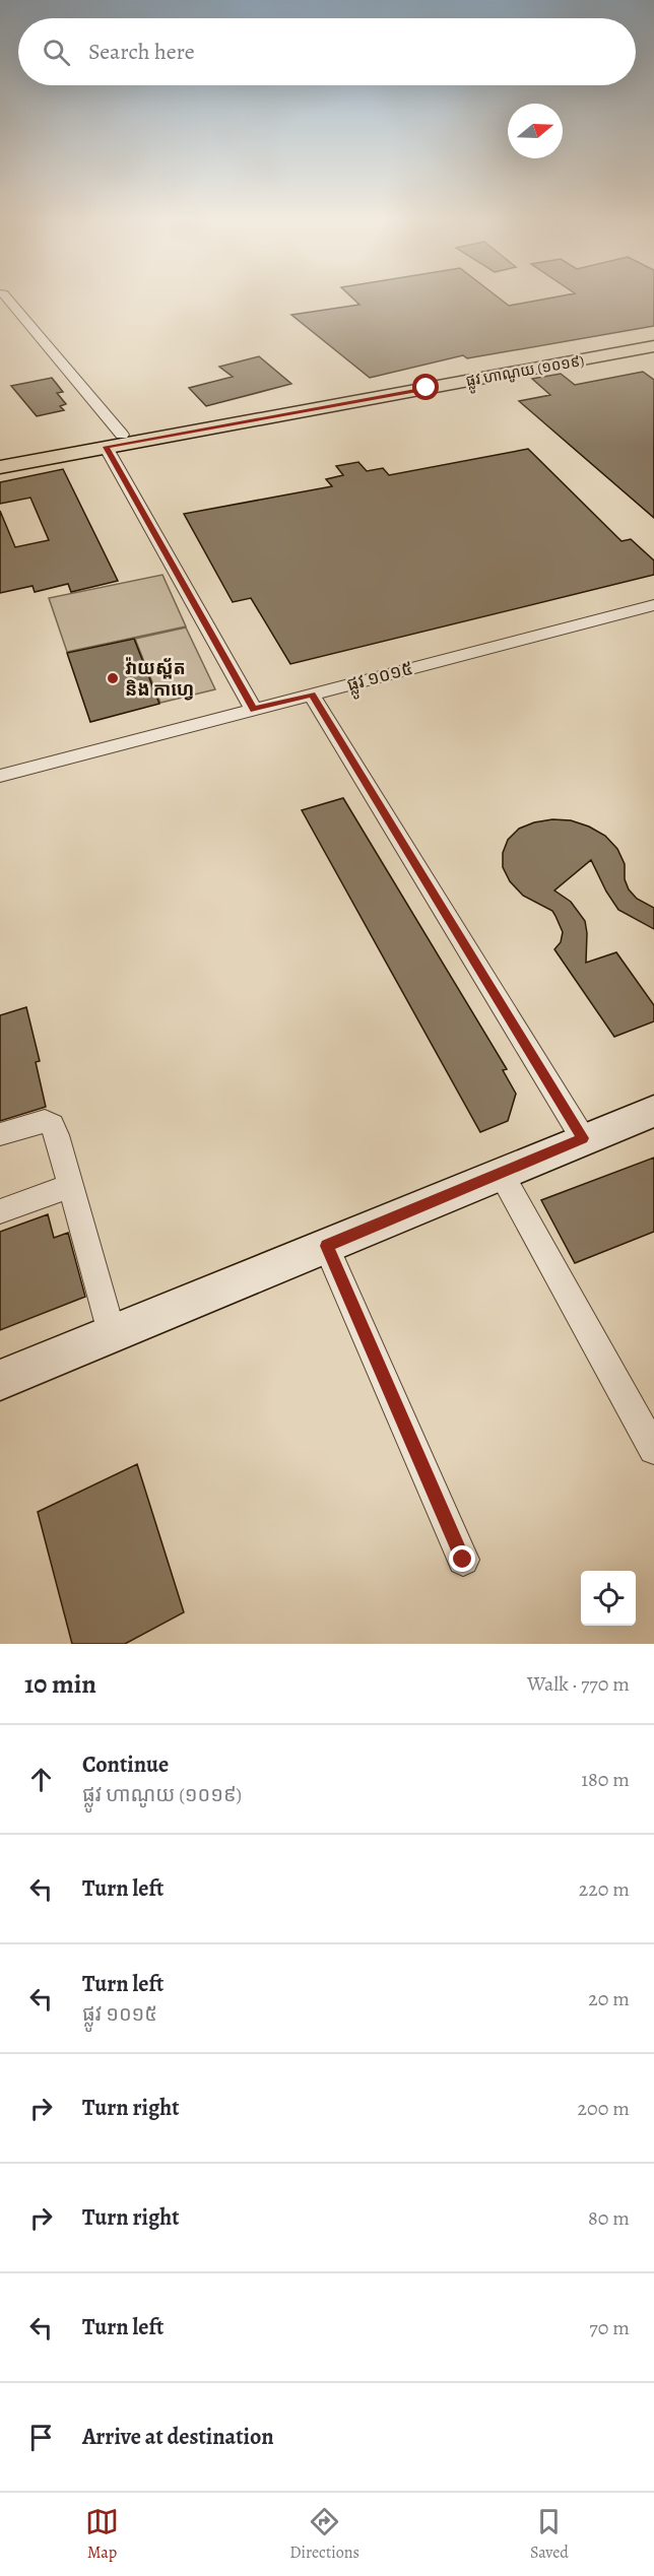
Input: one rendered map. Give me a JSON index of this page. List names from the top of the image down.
{
  "streets": {
    "main road": ["ផ្លូវ ហាណូយ (១០១៩)"],
    "street": ["ផ្លូវ ១០១៥"]
  },
  "places": ["វ៉ាយស្ព័ត និង កាហ្វេ"],
  "north": "right",
  "page": {
    "search": "Search here",
    "heading": ["10 min", "Walk · 770 m"],
    "list": [
      ["Continue", "ផ្លូវ ហាណូយ (១០១៩)", "180 m"],
      ["Turn left", "220 m"],
      ["Turn left", "ផ្លូវ ១០១៥", "20 m"],
      ["Turn right", "200 m"],
      ["Turn right", "80 m"],
      ["Turn left", "70 m"],
      "Arrive at destination"
    ],
    "nav": ["Map", "Directions", "Saved"]
  }
}
